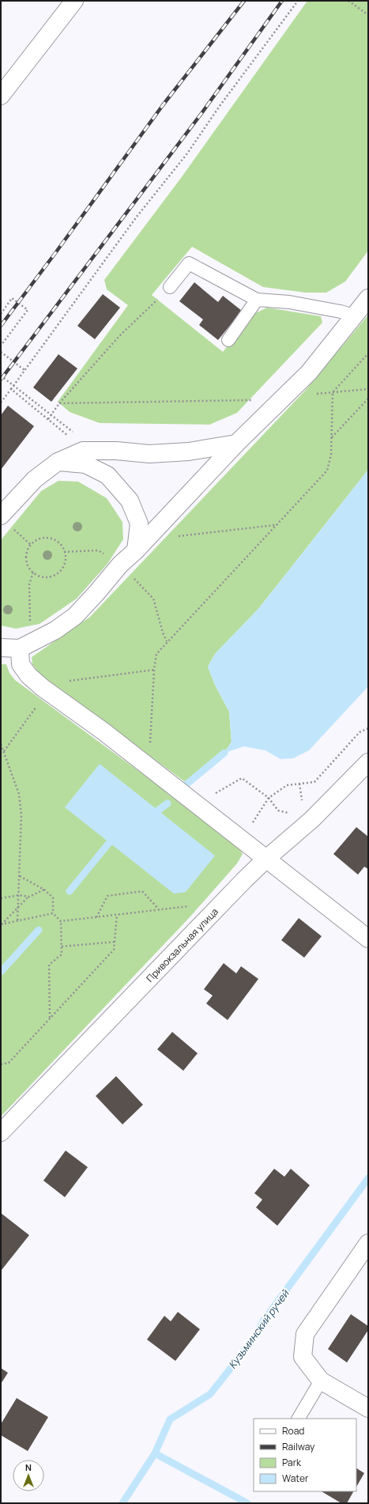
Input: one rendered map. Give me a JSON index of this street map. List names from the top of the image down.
{
  "streets": {
    "street": ["Привокзальная улица"]
  },
  "water": ["Кузьминский ручей"],
  "legend": [
    "Road",
    "Railway",
    "Park",
    "Water"
  ],
  "north": "top"
}
